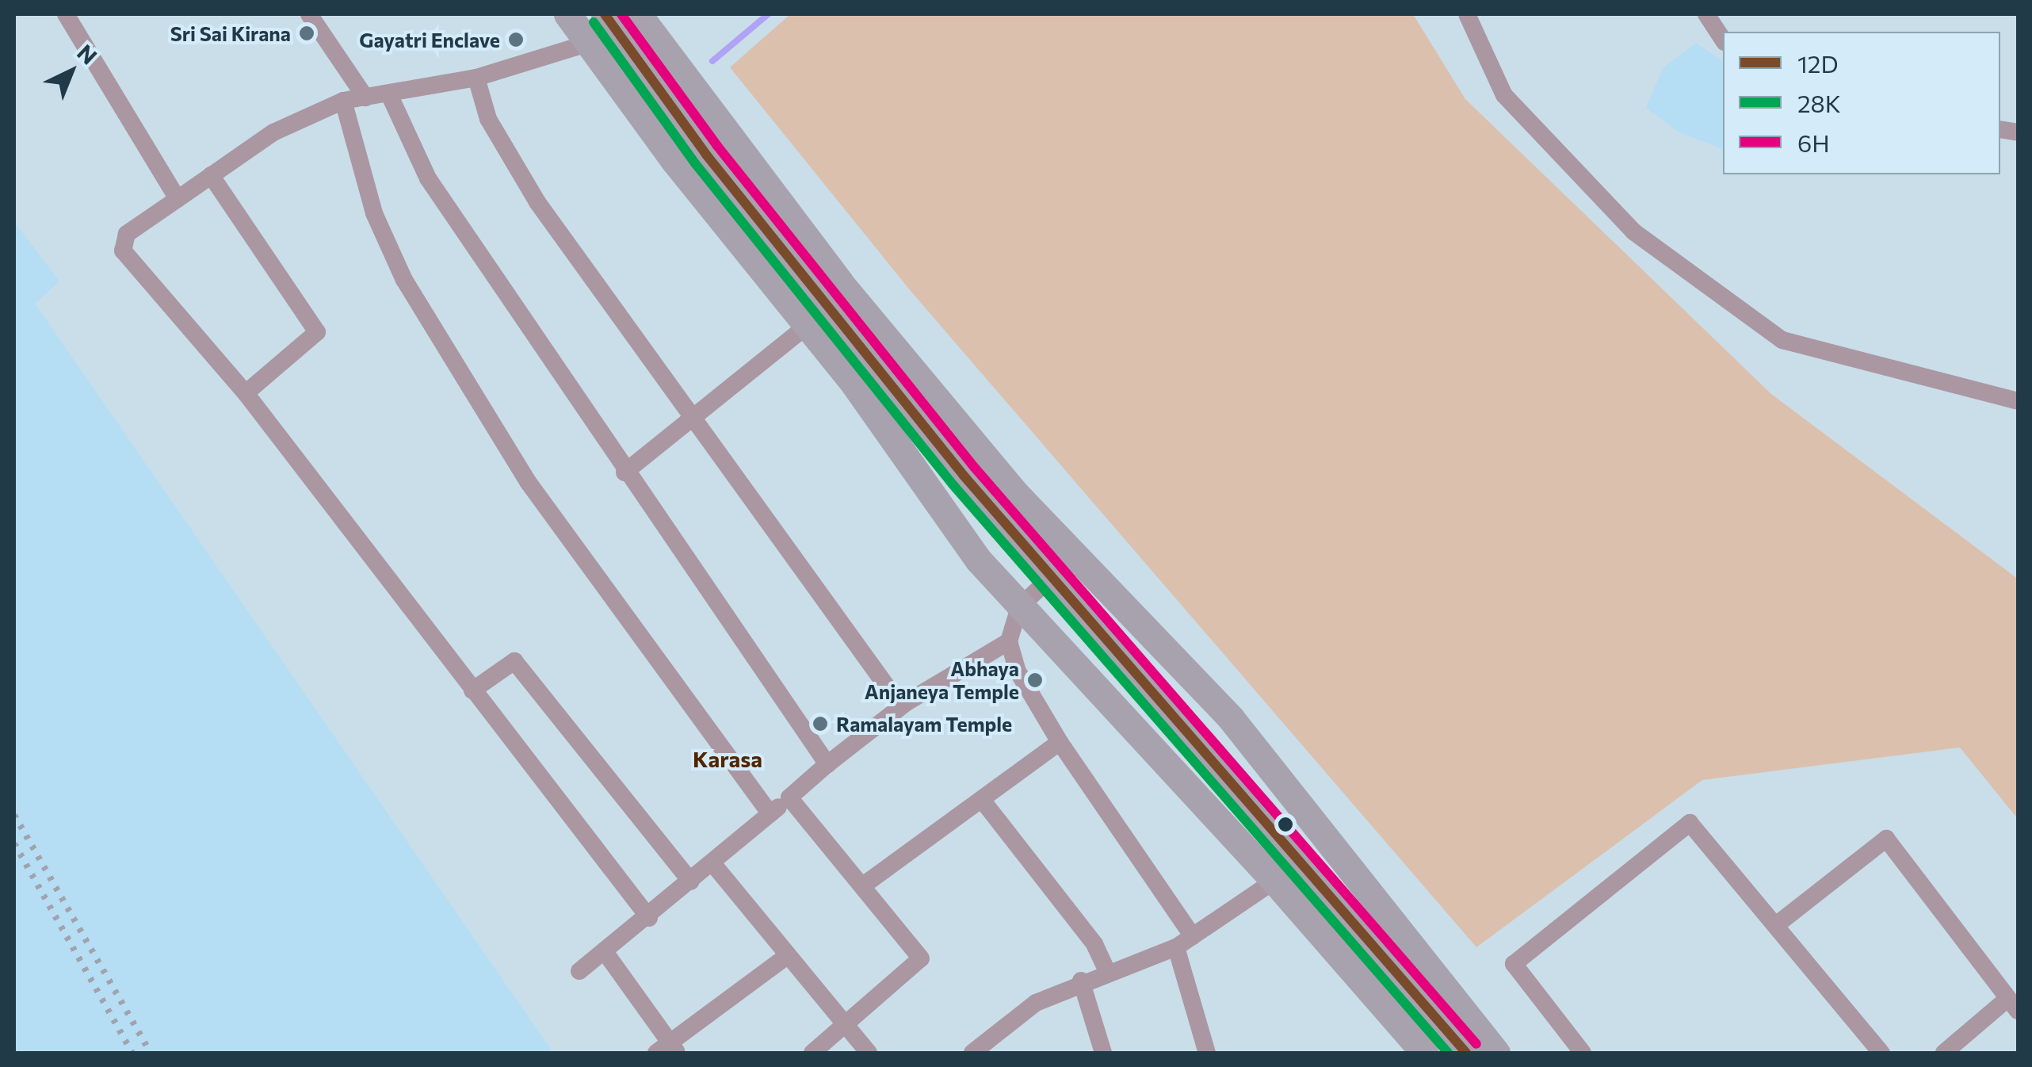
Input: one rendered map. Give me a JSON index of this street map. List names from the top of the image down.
{
  "districts": ["Karasa"],
  "places": [
    "Sri Sai Kirana",
    "Gayatri Enclave",
    "Abhaya Anjaneya Temple",
    "Ramalayam Temple"
  ],
  "lines": ["transit line 12D", "transit line 6H", "transit line 28K"],
  "legend": ["12D", "28K", "6H"],
  "north": "top right"
}
